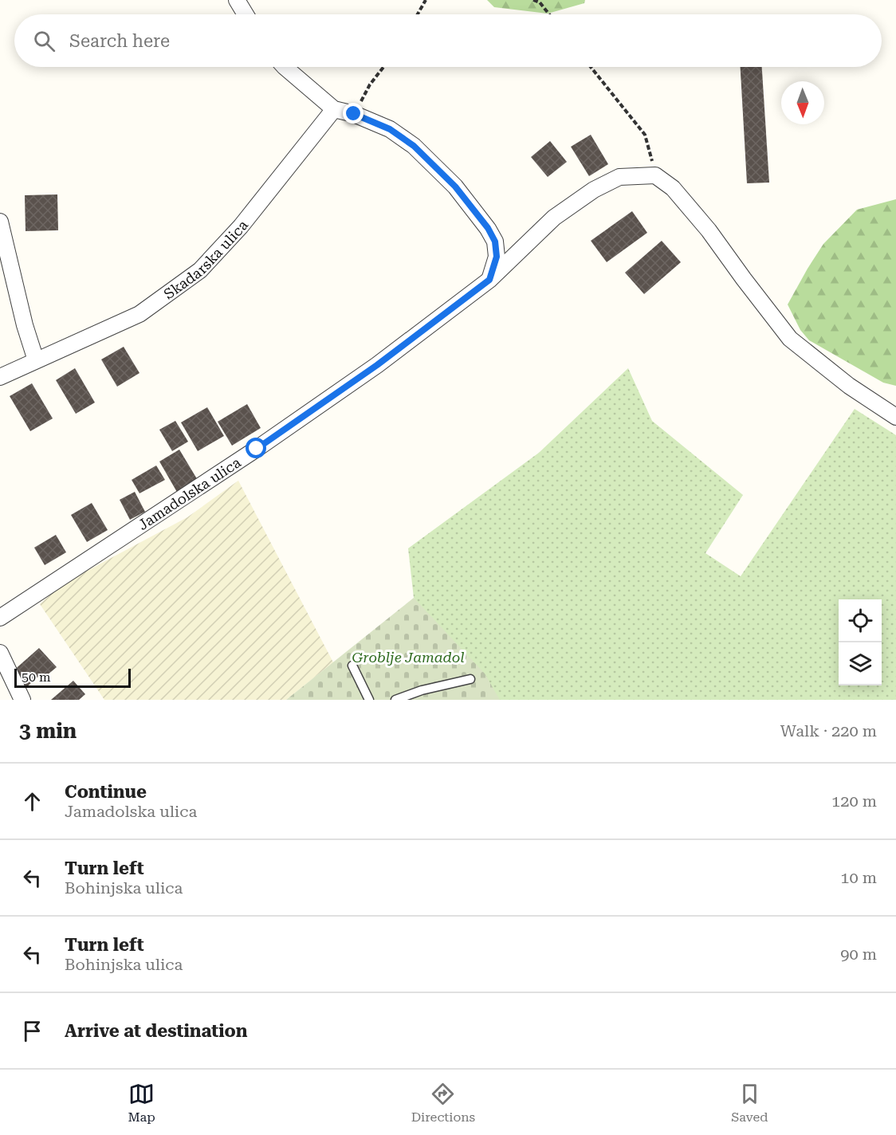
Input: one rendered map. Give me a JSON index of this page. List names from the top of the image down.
{
  "streets": {
    "street": ["Skadarska ulica", "Jamadolska ulica"]
  },
  "parks": ["Groblje Jamadol"],
  "scale_bar": "50 m",
  "north": "bottom",
  "page": {
    "search": "Search here",
    "scale": "50 m",
    "heading": ["3 min", "Walk · 220 m"],
    "list": [
      ["Continue", "Jamadolska ulica", "120 m"],
      ["Turn left", "Bohinjska ulica", "10 m"],
      ["Turn left", "Bohinjska ulica", "90 m"],
      "Arrive at destination"
    ],
    "nav": ["Map", "Directions", "Saved"]
  }
}
